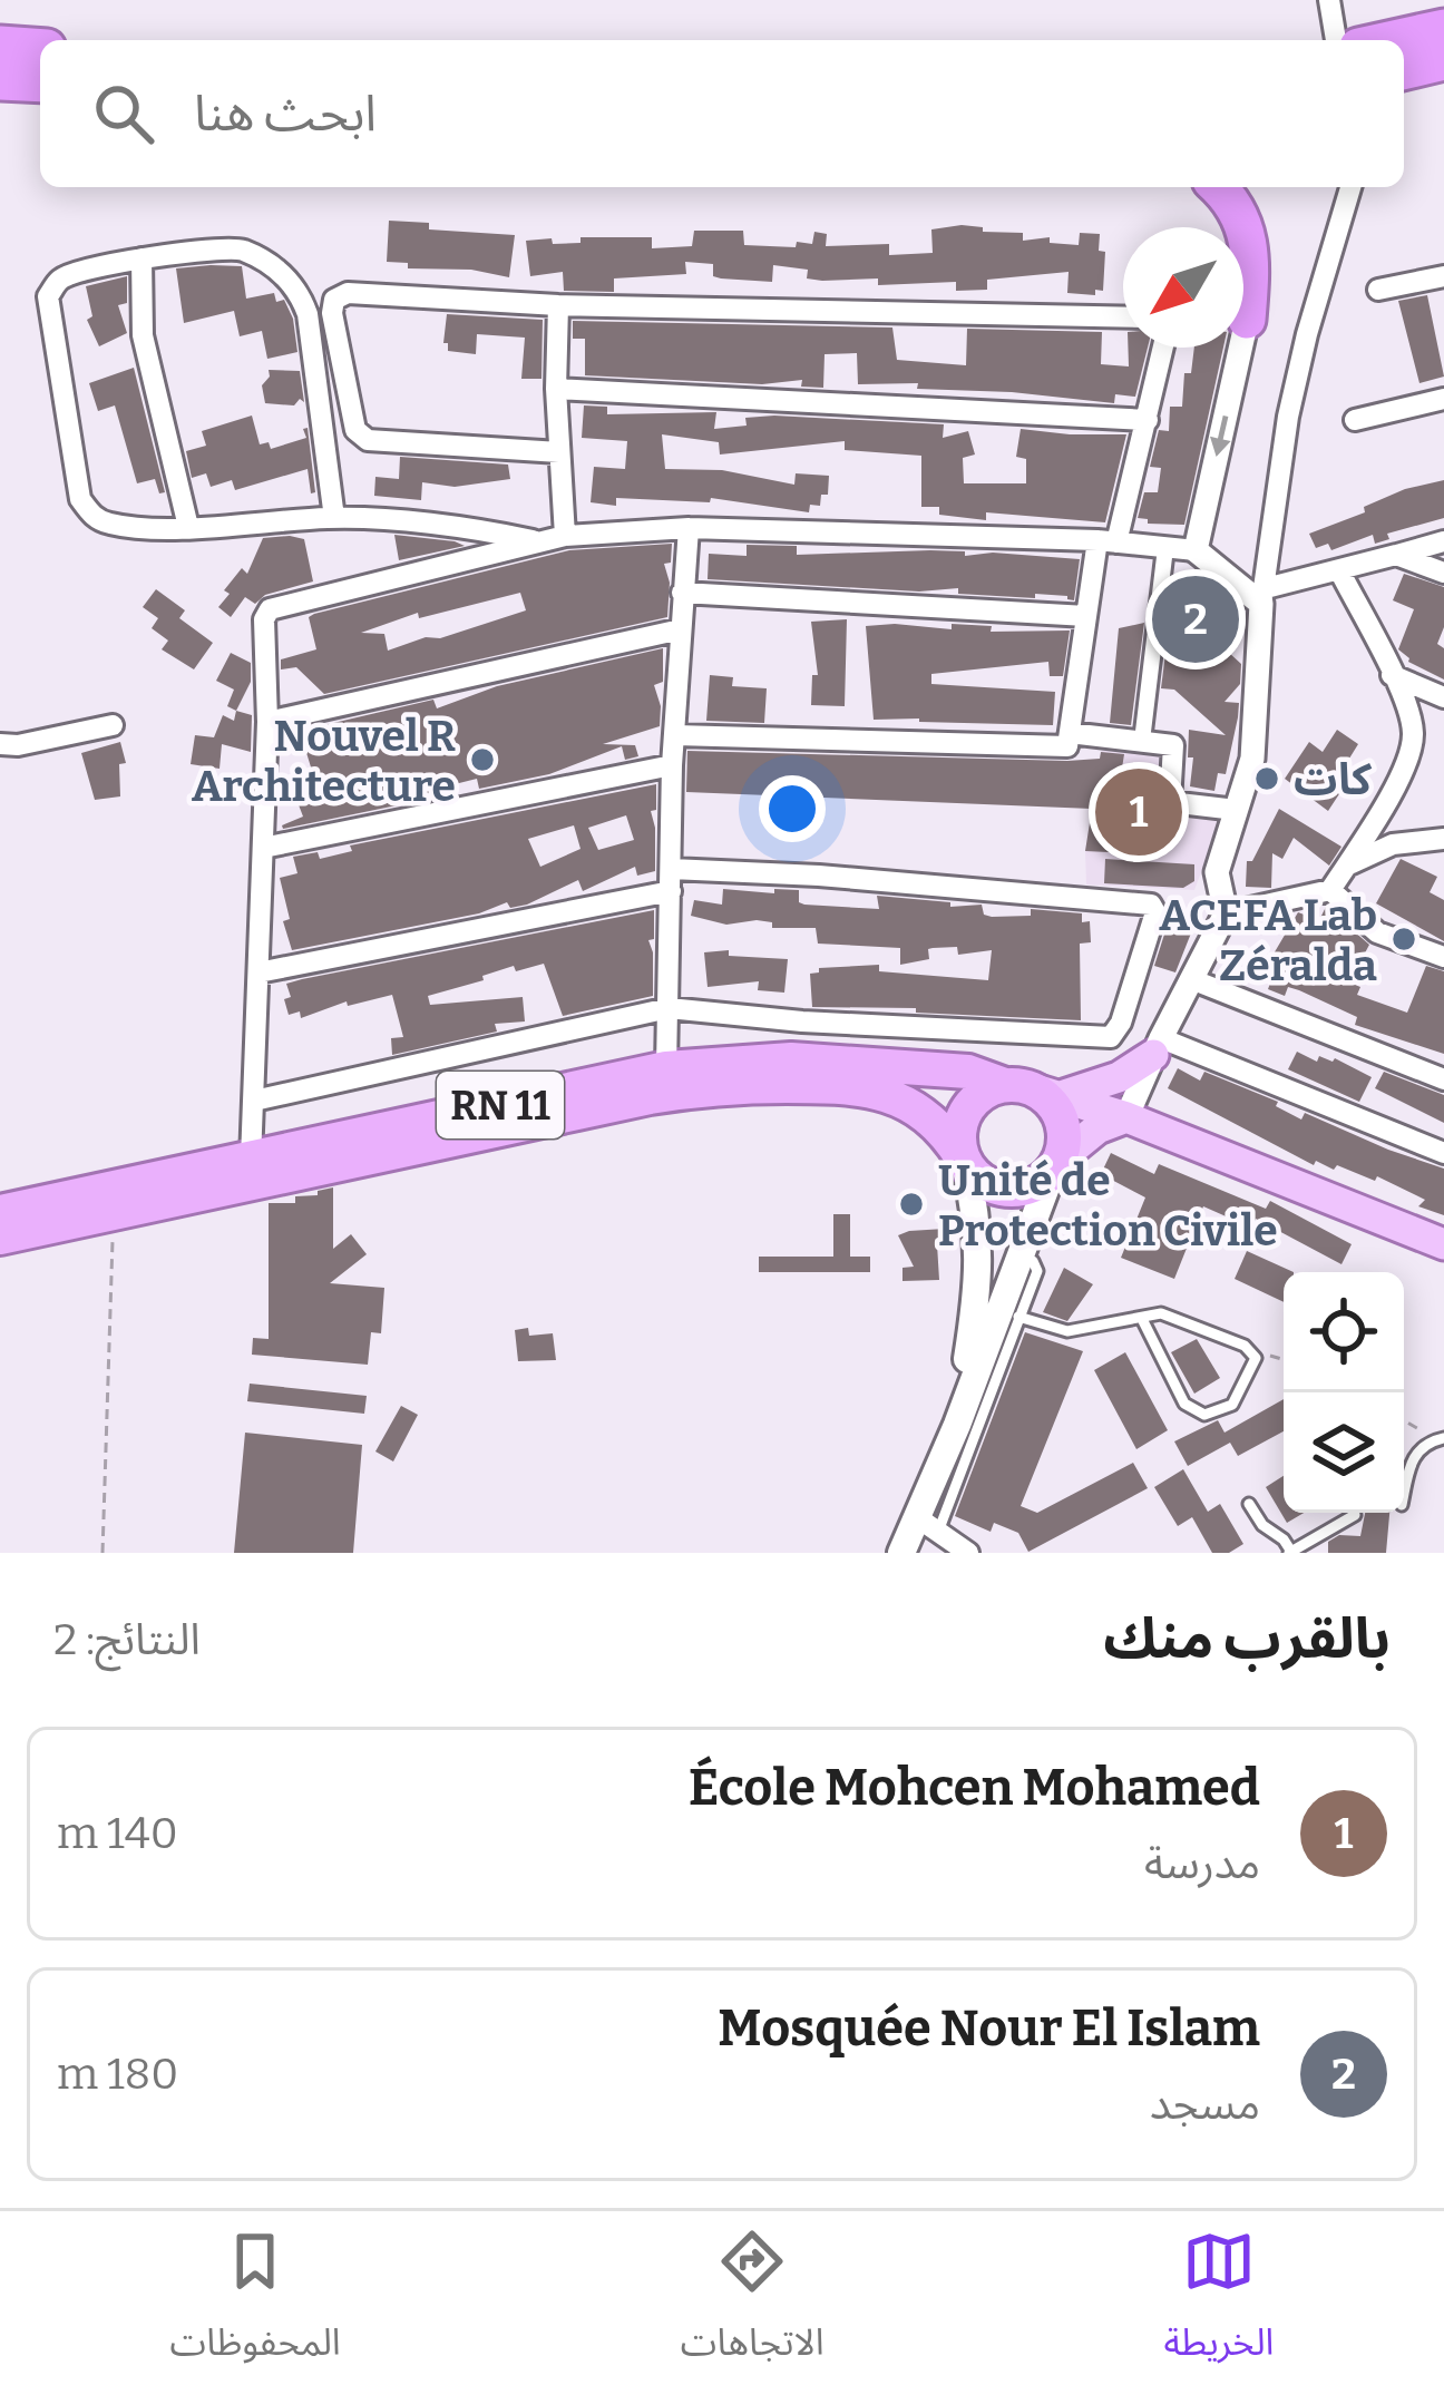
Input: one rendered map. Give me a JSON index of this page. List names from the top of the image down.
{
  "streets": {
    "highway": ["RN 11"]
  },
  "places": [
    "Nouvel R Architecture",
    "كات",
    "ACEFA Lab Zéralda",
    "Unité de Protection Civile"
  ],
  "north": "bottom left",
  "page": {
    "search": "ابحث هنا",
    "pins": ["2", "1"],
    "heading": ["بالقرب منك", "النتائج: 2"],
    "list": [
      {
        "mark": "1",
        "name": "École Mohcen Mohamed",
        "note": "مدرسة",
        "value": "140 m"
      },
      {
        "mark": "2",
        "name": "Mosquée Nour El Islam",
        "note": "مسجد",
        "value": "180 m"
      }
    ],
    "nav": ["الخريطة", "الاتجاهات", "المحفوظات"]
  }
}
